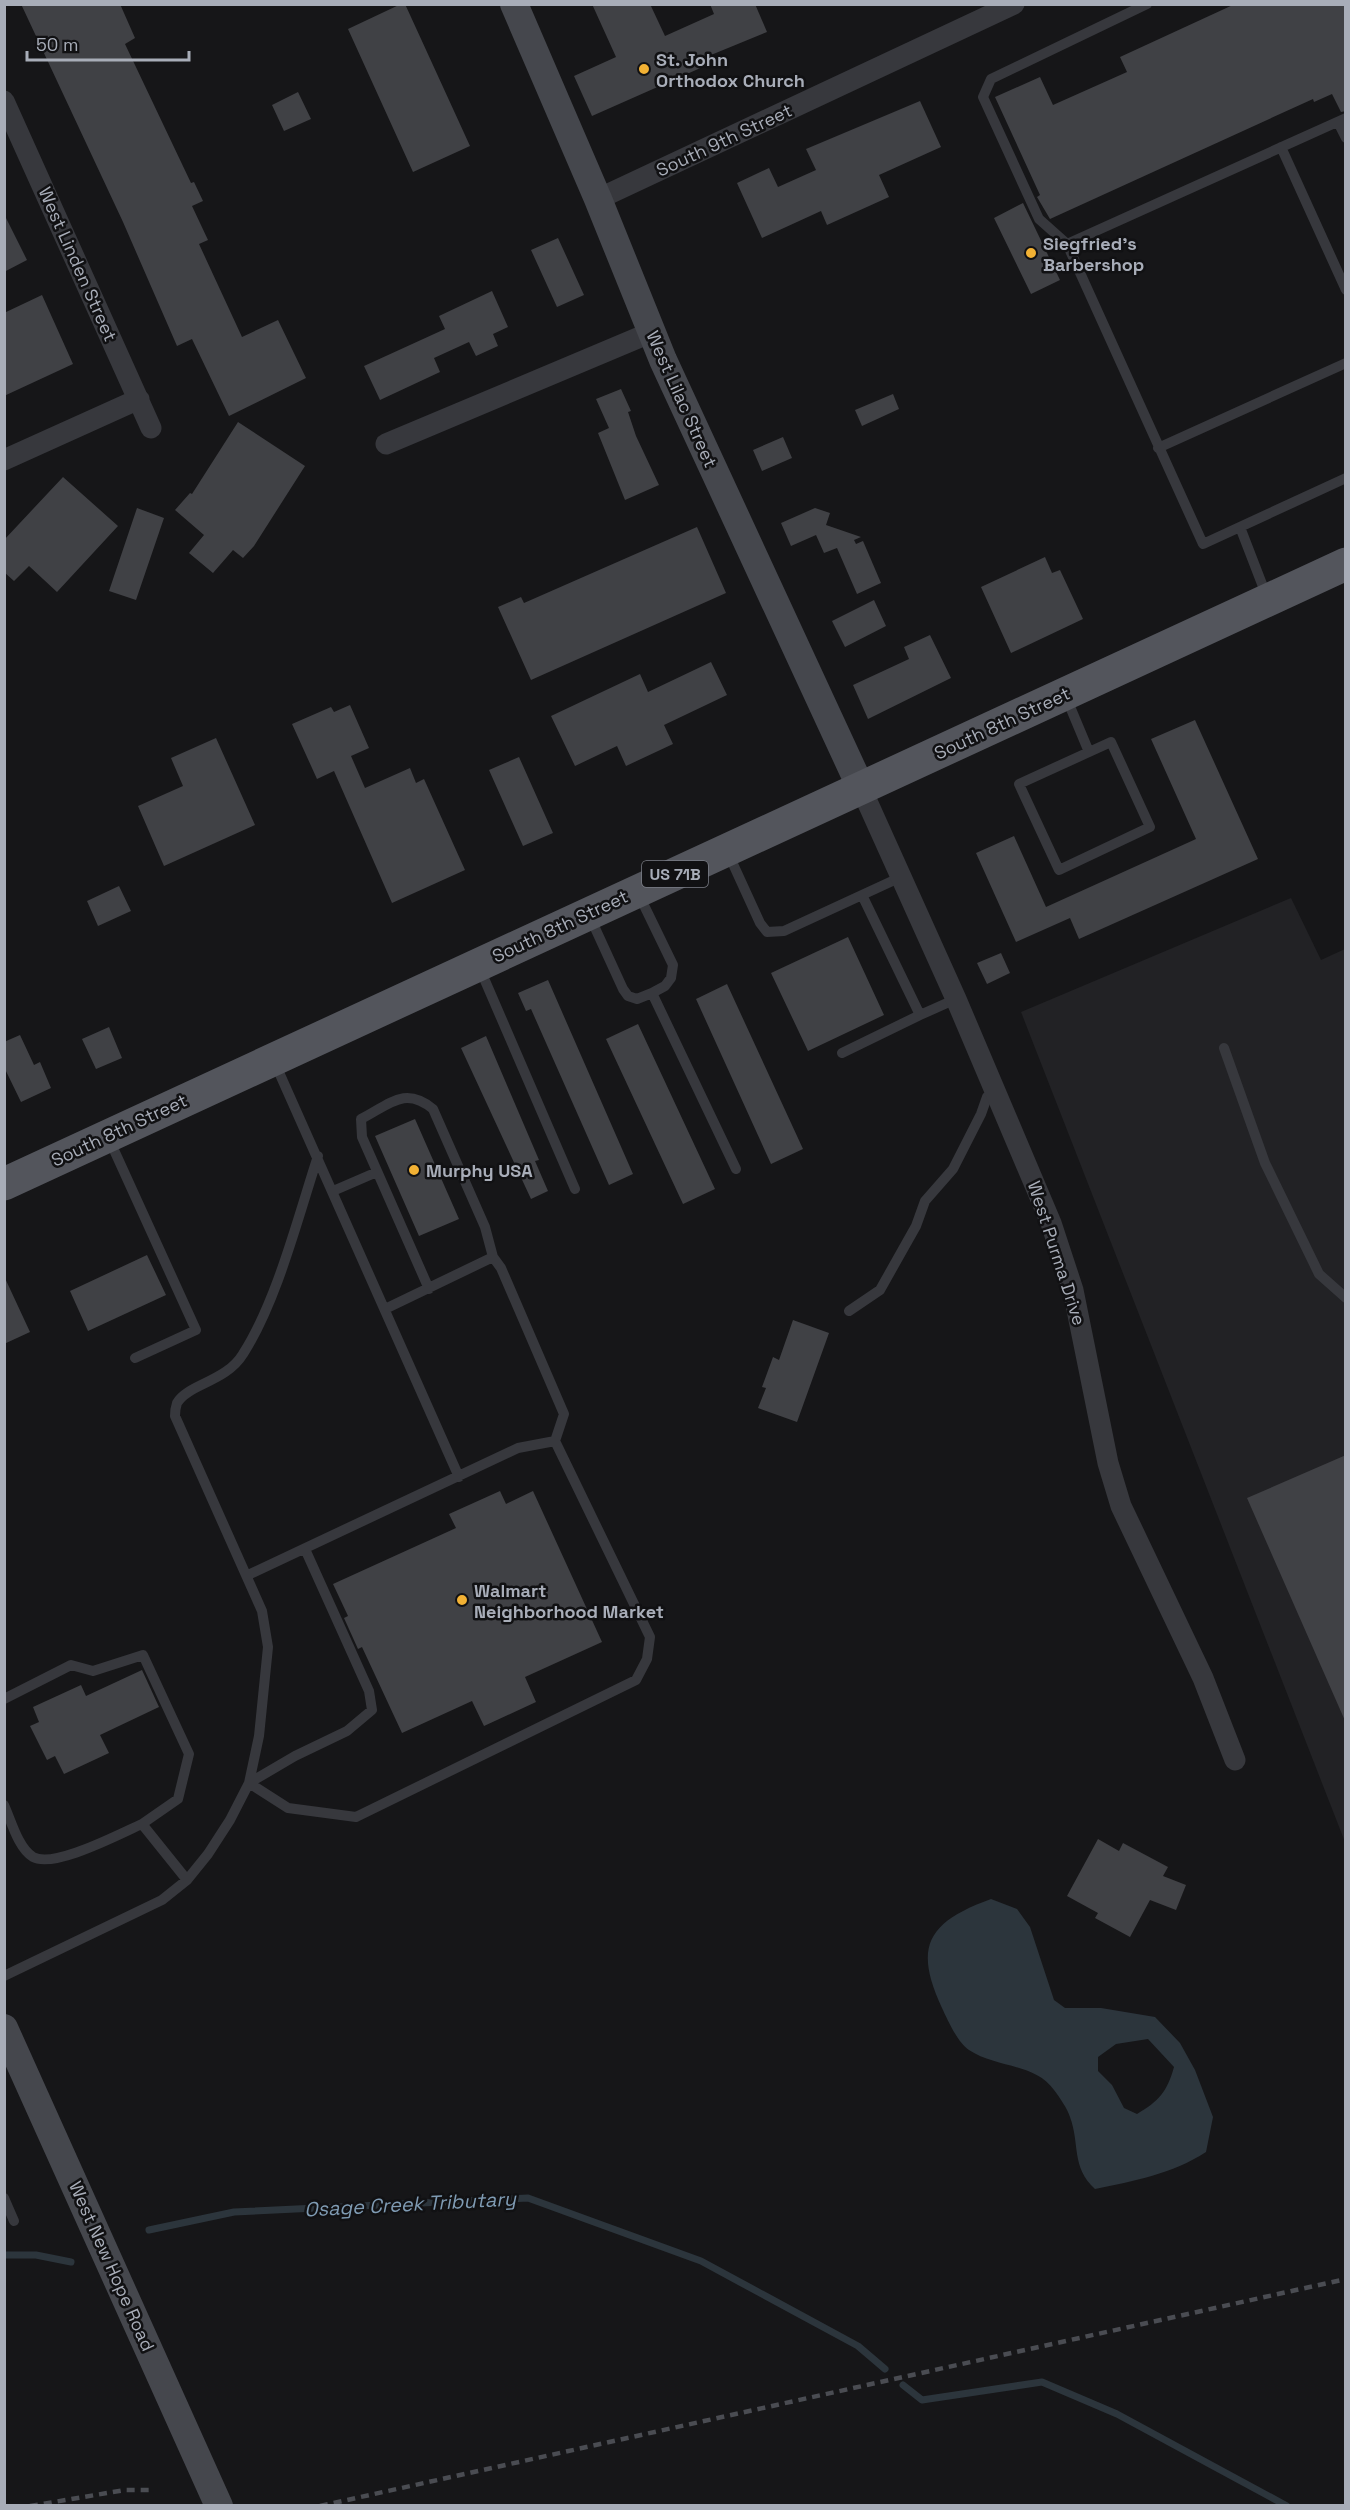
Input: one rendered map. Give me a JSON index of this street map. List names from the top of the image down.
{
  "streets": {
    "main road": ["South 8th Street", "US 71B"],
    "street": [
      "South 9th Street",
      "West Linden Street",
      "West Lilac Street",
      "West Purma Drive",
      "West New Hope Road"
    ]
  },
  "crossings": [
    ["South 9th Street", "West Lilac Street"],
    ["West Lilac Street", "South 8th Street"],
    ["West Lilac Street", "West Purma Drive"],
    ["South 8th Street", "West Purma Drive"]
  ],
  "water": ["Osage Creek Tributary"],
  "places": [
    "St. John Orthodox Church",
    "Siegfried’s Barbershop",
    "Murphy USA",
    "Walmart Neighborhood Market"
  ],
  "scale_bar": "50 m"
}
